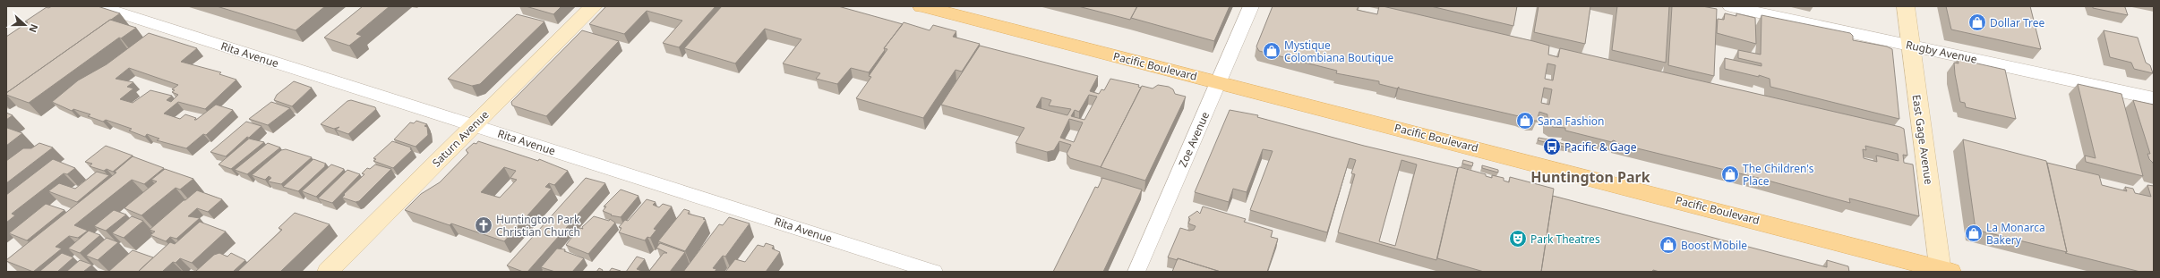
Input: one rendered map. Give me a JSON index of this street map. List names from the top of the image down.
{
  "streets": {
    "main road": ["Pacific Boulevard"],
    "street": [
      "Rugby Avenue",
      "Rita Avenue",
      "Saturn Avenue",
      "Zoe Avenue",
      "East Gage Avenue"
    ]
  },
  "crossings": [
    ["Rugby Avenue", "East Gage Avenue"],
    ["Rita Avenue", "Saturn Avenue"],
    ["Pacific Boulevard", "Zoe Avenue"],
    ["Pacific Boulevard", "East Gage Avenue"]
  ],
  "districts": ["Huntington Park"],
  "places": {
    "shop": [
      "Dollar Tree",
      "Mystique Colombiana Boutique",
      "Sana Fashion",
      "The Children's Place",
      "La Monarca Bakery",
      "Boost Mobile"
    ],
    "bus stop": ["Pacific & Gage"],
    "church": ["Huntington Park Christian Church"],
    "theatre": ["Park Theatres"]
  },
  "north": "right"
}
